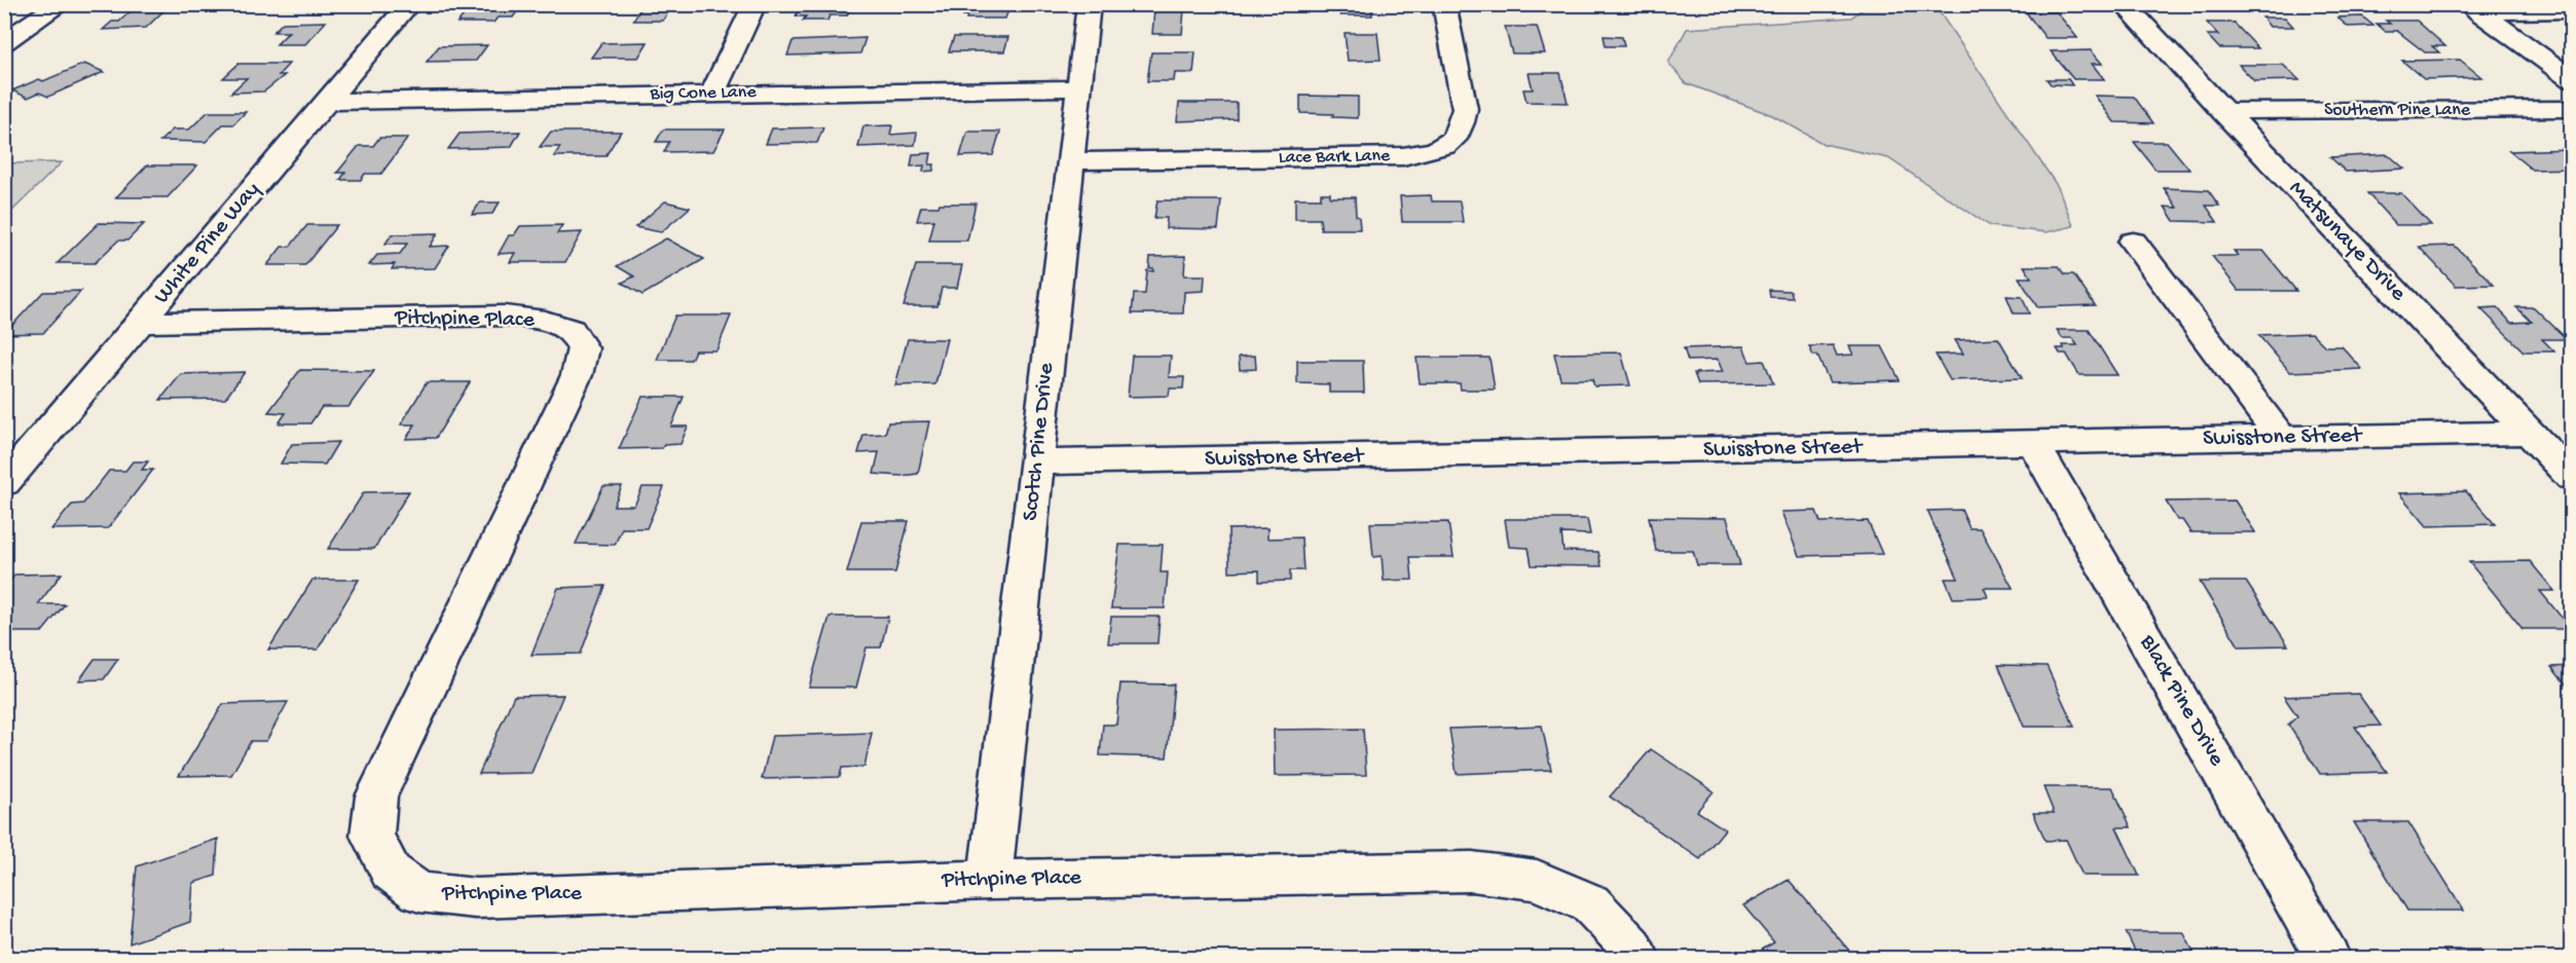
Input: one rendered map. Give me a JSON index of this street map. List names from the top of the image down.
{
  "streets": {
    "street": [
      "Big Cone Lane",
      "Southern Pine Lane",
      "Lace Bark Lane",
      "Matsunaye Drive",
      "White Pine Way",
      "Pitchpine Place",
      "Swisstone Street",
      "Scotch Pine Drive",
      "Black Pine Drive"
    ]
  },
  "crossings": [
    ["Big Cone Lane", "White Pine Way"],
    ["Big Cone Lane", "Scotch Pine Drive"],
    ["Southern Pine Lane", "Matsunaye Drive"],
    ["Lace Bark Lane", "Scotch Pine Drive"],
    ["Matsunaye Drive", "Swisstone Street"],
    ["White Pine Way", "Pitchpine Place"],
    ["Pitchpine Place", "Scotch Pine Drive"],
    ["Swisstone Street", "Scotch Pine Drive"],
    ["Swisstone Street", "Black Pine Drive"]
  ]
}
